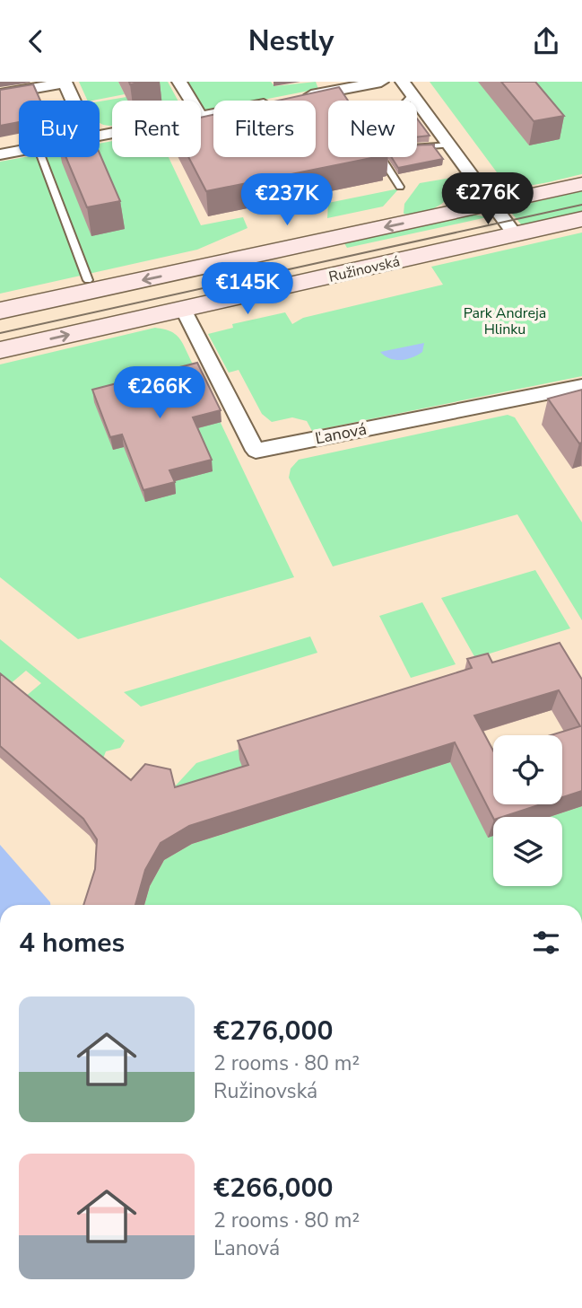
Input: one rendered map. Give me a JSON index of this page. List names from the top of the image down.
{
  "streets": {
    "street": ["Ružinovská", "Ľanová"]
  },
  "crossings": [
    ["Ružinovská", "Ľanová"]
  ],
  "parks": ["Park Andreja Hlinku"],
  "page": {
    "header": "Nestly",
    "chip": [
      "Buy",
      "Rent",
      "Filters",
      "New"
    ],
    "price": [
      "€276K",
      "€237K",
      "€145K",
      "€266K"
    ],
    "heading": "4 homes",
    "list": [
      {
        "name": "€276,000",
        "note": "2 rooms · 80 m² · Ružinovská"
      },
      {
        "name": "€266,000",
        "note": "2 rooms · 80 m² · Ľanová"
      }
    ]
  }
}
